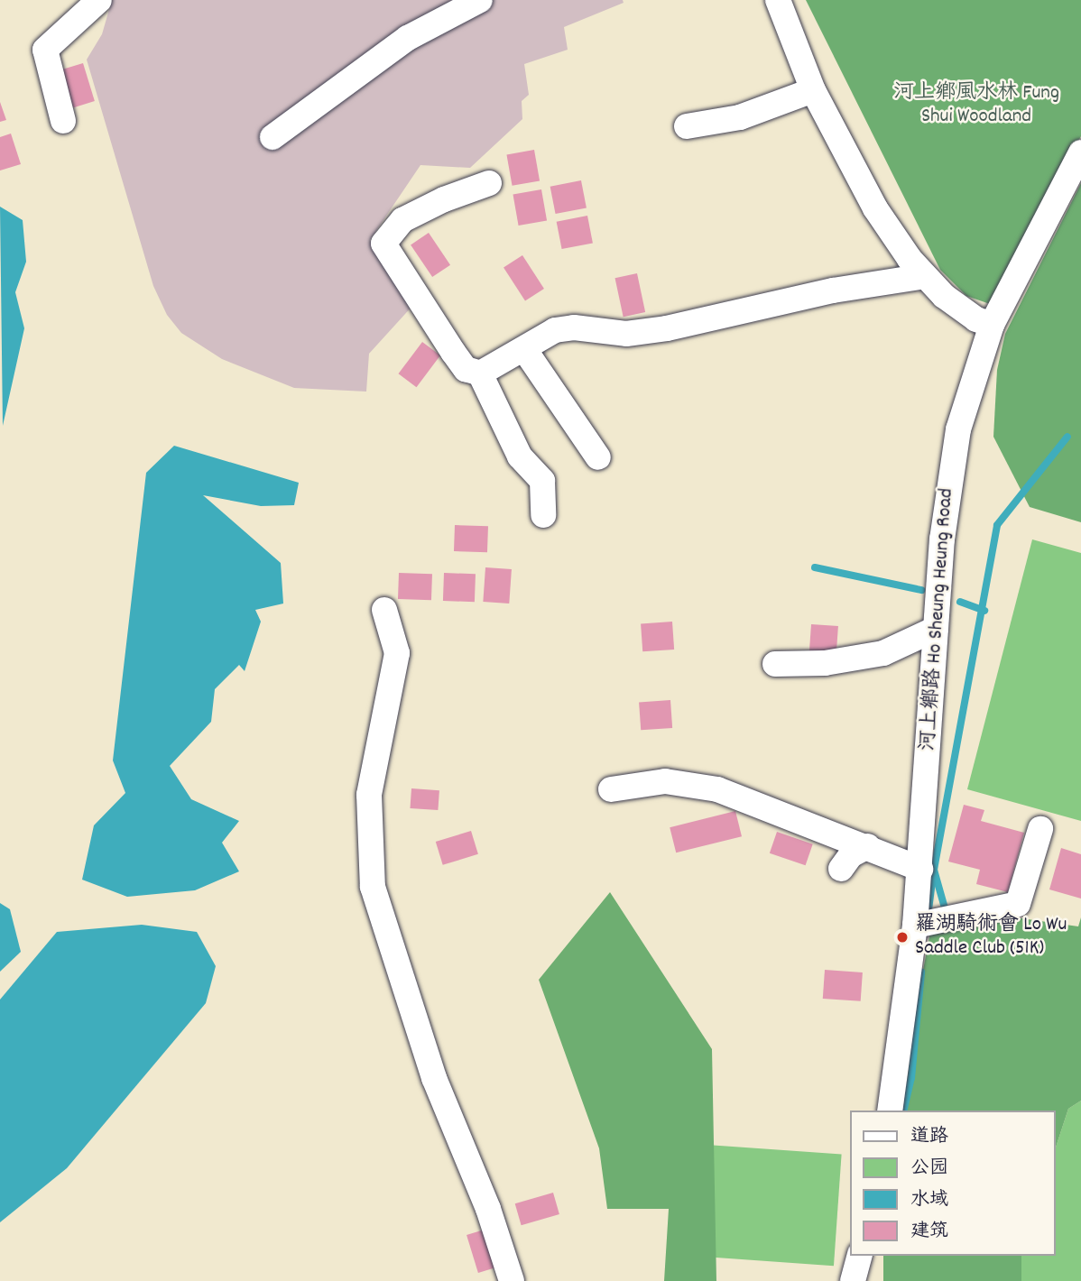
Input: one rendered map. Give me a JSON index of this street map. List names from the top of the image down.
{
  "streets": {
    "street": ["河上鄉路 Ho Sheung Heung Road"]
  },
  "parks": ["河上鄉風水林 Fung Shui Woodland"],
  "places": ["羅湖騎術會 Lo Wu Saddle Club (51K)"],
  "legend": [
    "道路",
    "公园",
    "水域",
    "建筑"
  ]
}
